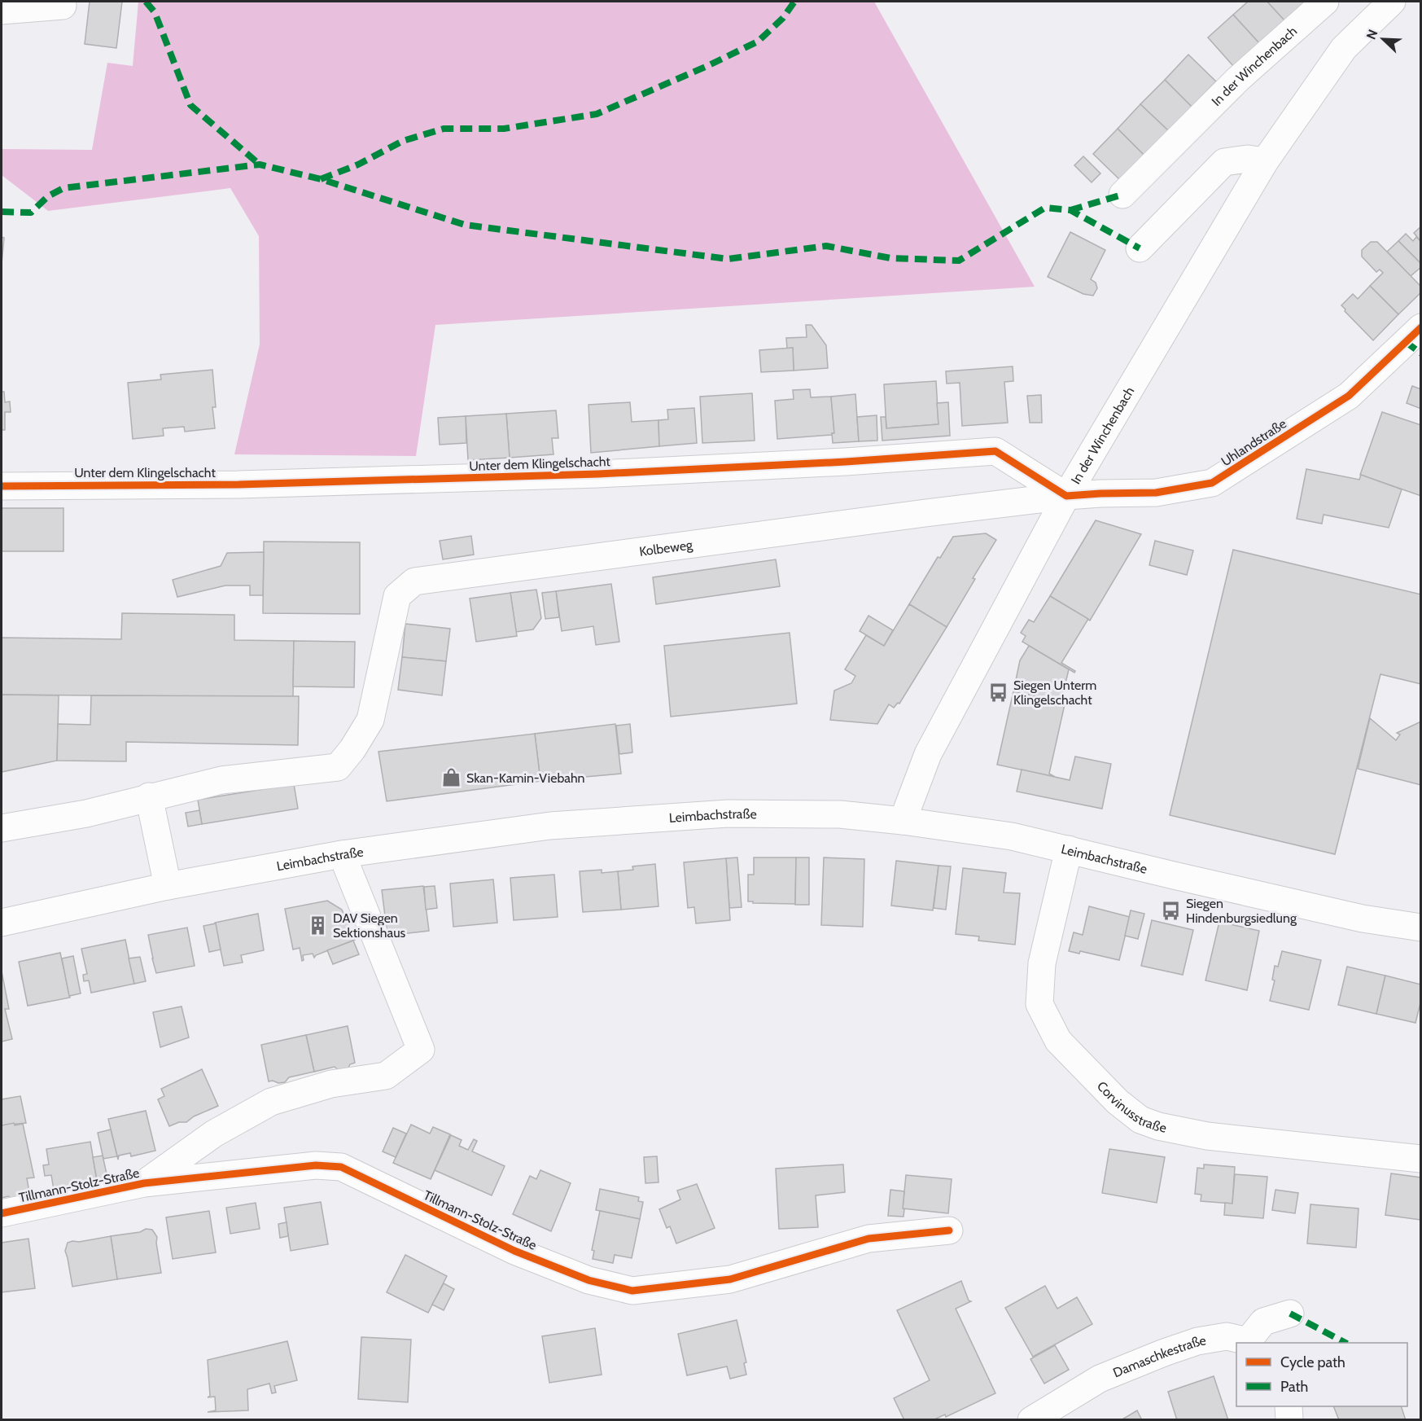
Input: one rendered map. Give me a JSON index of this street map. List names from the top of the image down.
{
  "streets": {
    "street": [
      "In der Winchenbach",
      "Uhlandstraße",
      "Unter dem Klingelschacht",
      "Kolbeweg",
      "Leimbachstraße",
      "Corvinusstraße",
      "Tillmann-Stolz-Straße",
      "Damaschkestraße"
    ]
  },
  "crossings": [
    ["In der Winchenbach", "Uhlandstraße"],
    ["In der Winchenbach", "Unter dem Klingelschacht"],
    ["In der Winchenbach", "Kolbeweg"],
    ["In der Winchenbach", "Leimbachstraße"],
    ["Uhlandstraße", "Unter dem Klingelschacht"],
    ["Uhlandstraße", "Kolbeweg"],
    ["Unter dem Klingelschacht", "Kolbeweg"],
    ["Leimbachstraße", "Corvinusstraße"],
    ["Leimbachstraße", "Tillmann-Stolz-Straße"]
  ],
  "places": {
    "bus stop": ["Siegen Unterm Klingelschacht", "Siegen Hindenburgsiedlung"],
    "shop": ["Skan-Kamin-Viebahn"],
    "building": ["DAV Siegen Sektionshaus"]
  },
  "legend": ["Cycle path", "Path"],
  "north": "top left"
}
